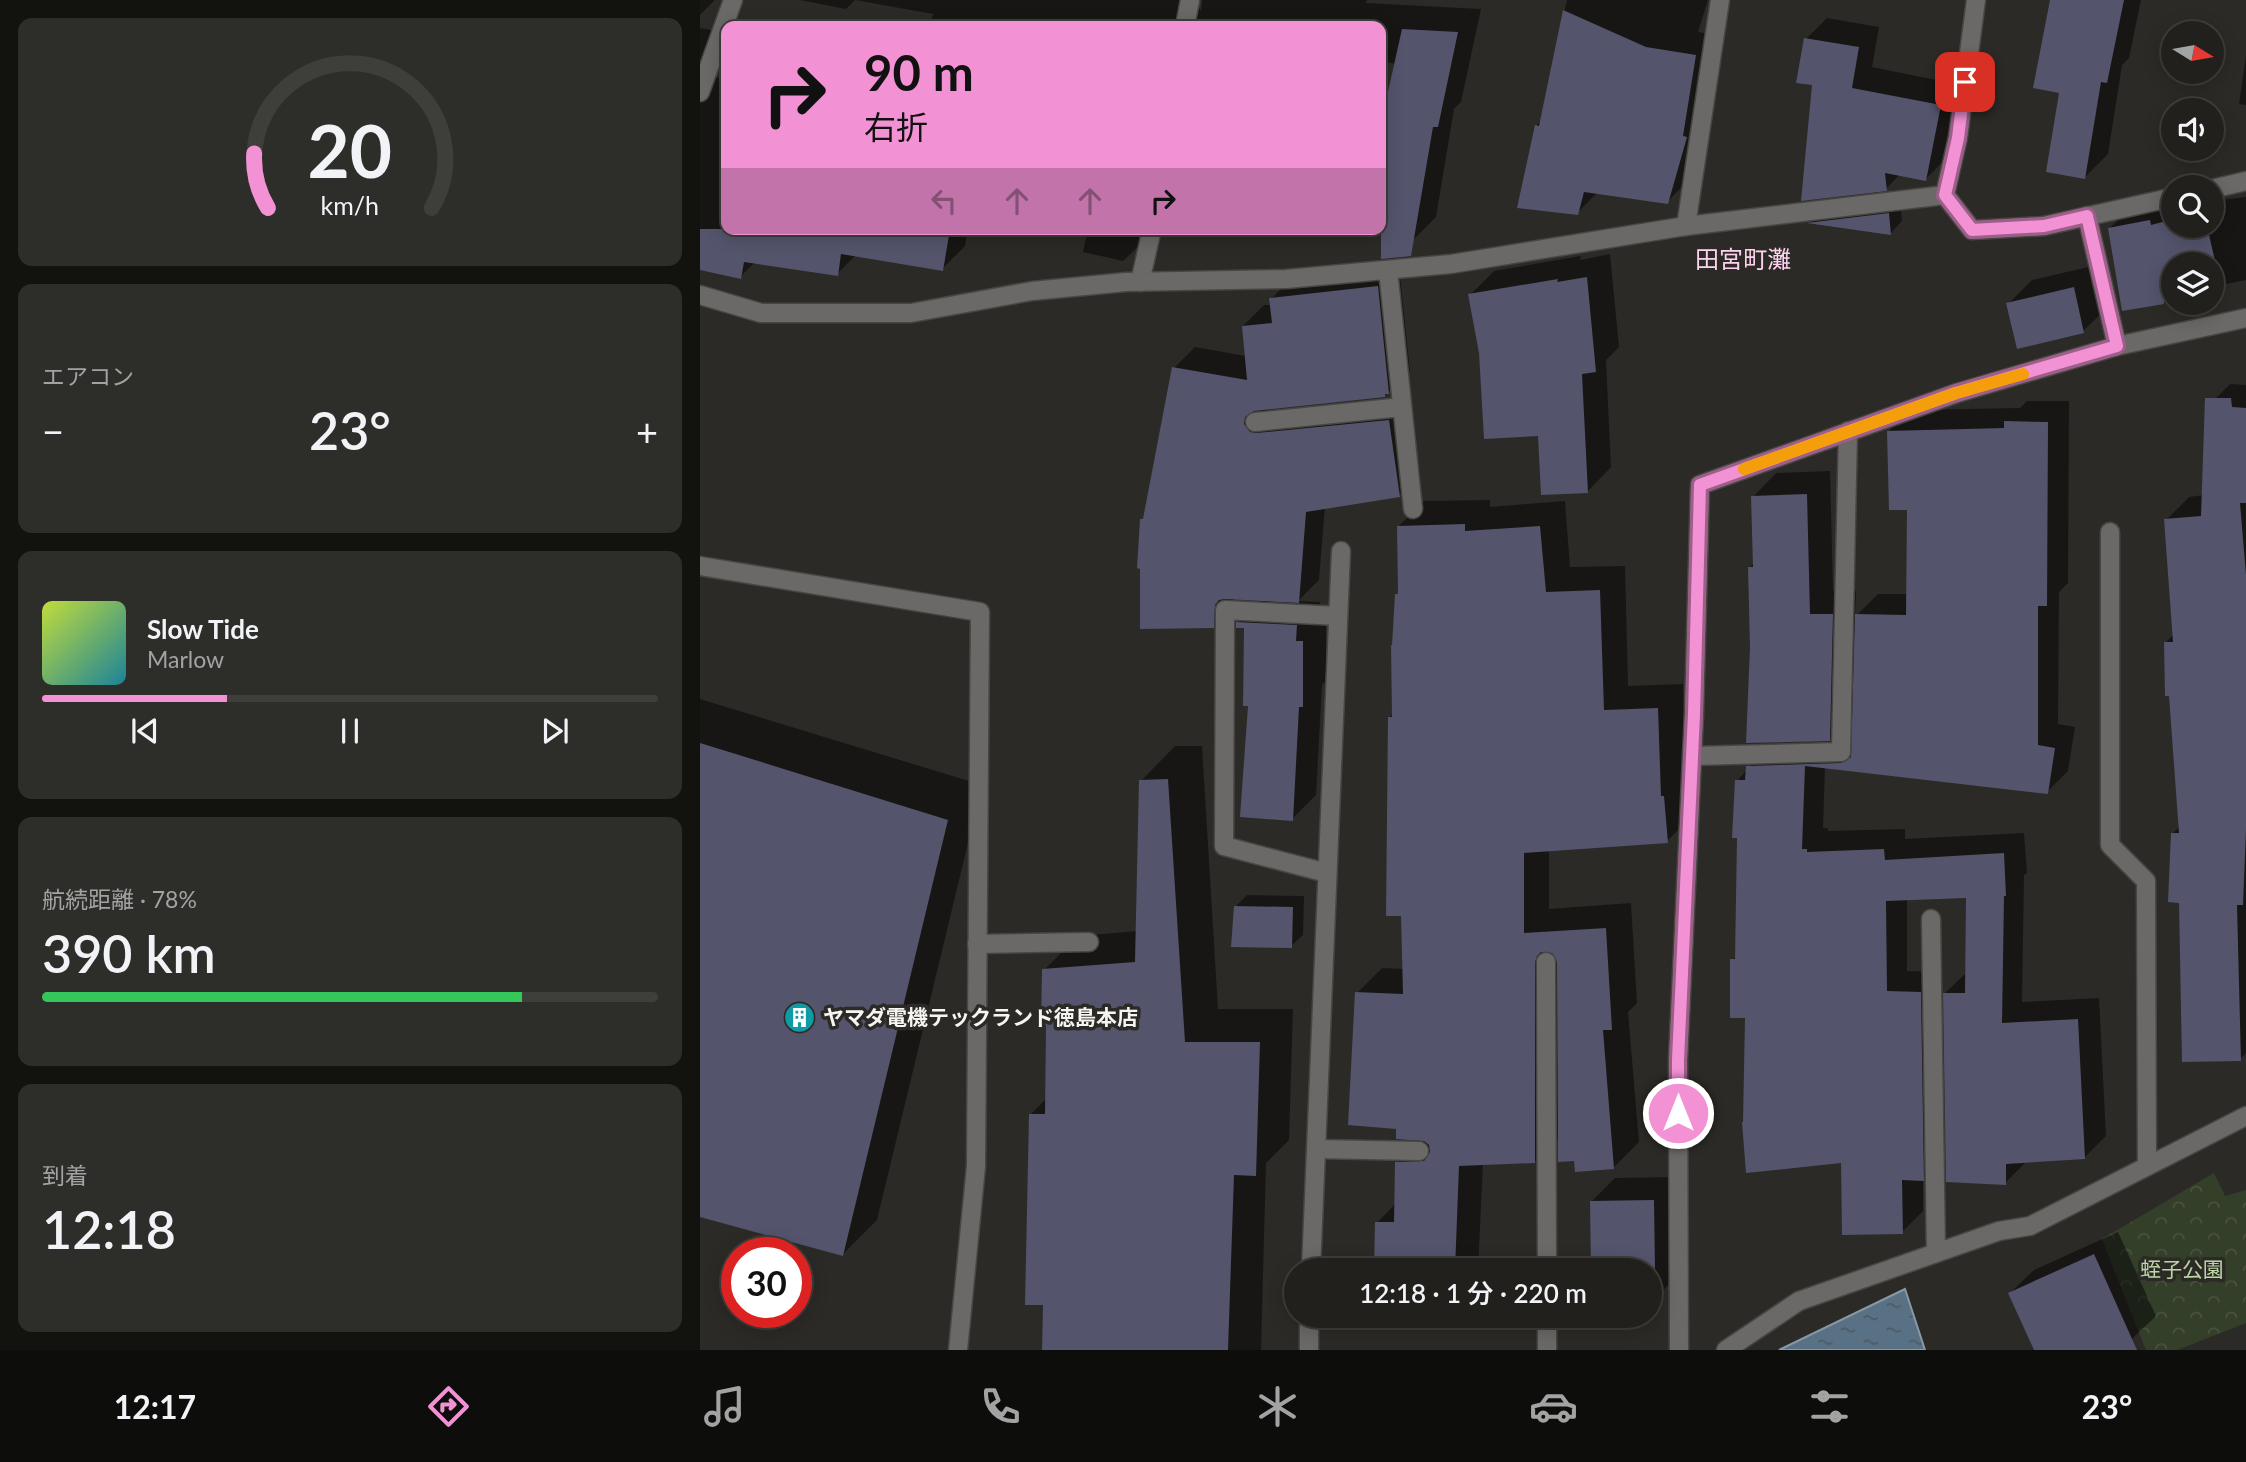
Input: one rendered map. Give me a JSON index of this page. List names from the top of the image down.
{
  "districts": ["田宮町灘"],
  "parks": ["蛭子公園"],
  "places": {
    "building": ["ヤマダ電機テックランド徳島本店"]
  },
  "north": "right",
  "page": {
    "turn": ["90 m", "右折"],
    "tile": [
      "エアコン",
      ["航続距離 · 78%", "390 km"],
      ["到着", "12:18"]
    ],
    "heat": ["−", "23°", "+"],
    "song": ["Slow Tide", "Marlow"],
    "limit": "30",
    "trip": "12:18 · 1 分 · 220 m",
    "tabs": ["12:17", "23°"],
    "gauge": ["20", "km/h"]
  }
}
